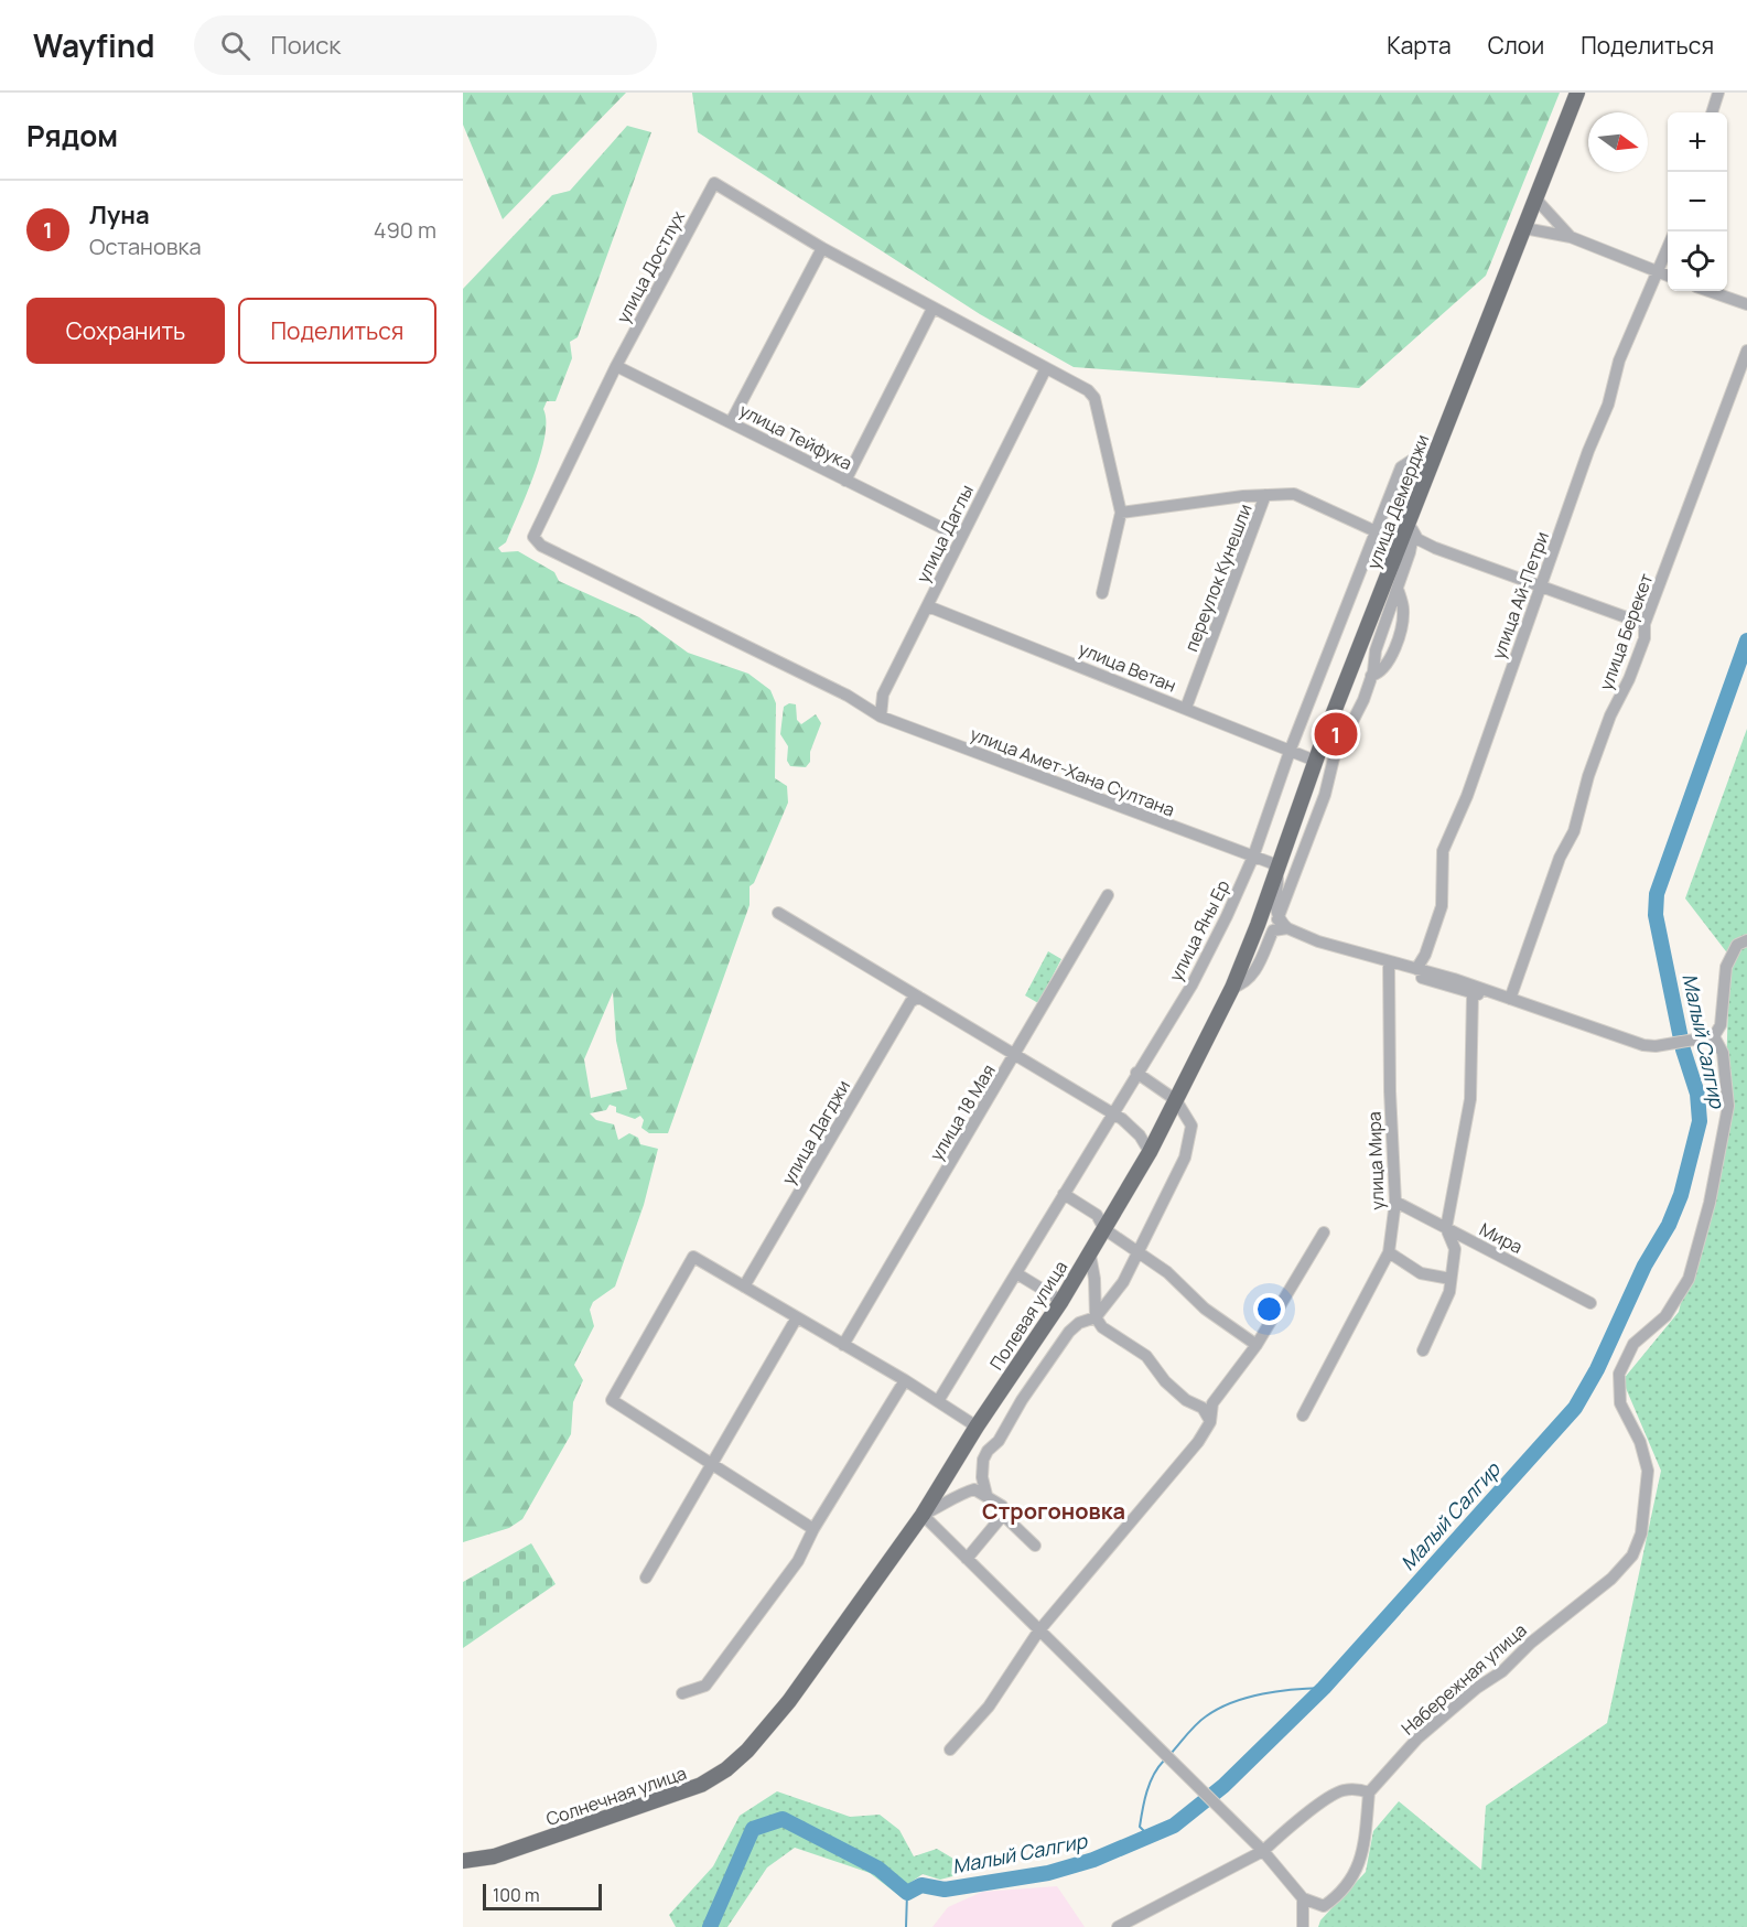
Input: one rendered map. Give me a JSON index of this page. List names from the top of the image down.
{
  "streets": {
    "main road": ["улица Демерджи", "Полевая улица", "Солнечная улица"],
    "street": [
      "улица Достлух",
      "улица Тейфука",
      "улица Даглы",
      "переулок Кунешли",
      "улица Ай-Петри",
      "улица Берекет",
      "улица Ветан",
      "улица Амет-Хана Султана",
      "улица Яны Ер",
      "улица 18 Мая",
      "улица Дагджи",
      "улица Мира",
      "Мира",
      "Набережная улица"
    ]
  },
  "crossings": [
    ["улица Достлух", "улица Тейфука"],
    ["улица Достлух", "улица Даглы"],
    ["улица Достлух", "улица Амет-Хана Султана"],
    ["улица Тейфука", "улица Даглы"],
    ["улица Демерджи", "улица Ветан"],
    ["улица Демерджи", "улица Амет-Хана Султана"],
    ["улица Демерджи", "улица Яны Ер"],
    ["улица Демерджи", "Полевая улица"],
    ["улица Даглы", "улица Ветан"],
    ["улица Даглы", "улица Амет-Хана Султана"],
    ["переулок Кунешли", "улица Ветан"],
    ["улица Ветан", "улица Яны Ер"],
    ["улица Амет-Хана Султана", "улица Яны Ер"],
    ["улица Мира", "Мира"],
    ["Полевая улица", "Солнечная улица"]
  ],
  "districts": ["Строгоновка"],
  "water": ["Малый Салгир"],
  "scale_bar": "100 m",
  "north": "right",
  "page": {
    "header": "Wayfind",
    "search": "Поиск",
    "nav": ["Карта", "Слои", "Поделиться"],
    "heading": "Рядом",
    "map_buttons": ["+", "−"],
    "list": [
      {
        "mark": "1",
        "name": "Луна",
        "note": "Остановка",
        "value": "490 m"
      }
    ],
    "buttons": ["Сохранить", "Поделиться"],
    "pins": "1",
    "scale": "100 m"
  }
}
